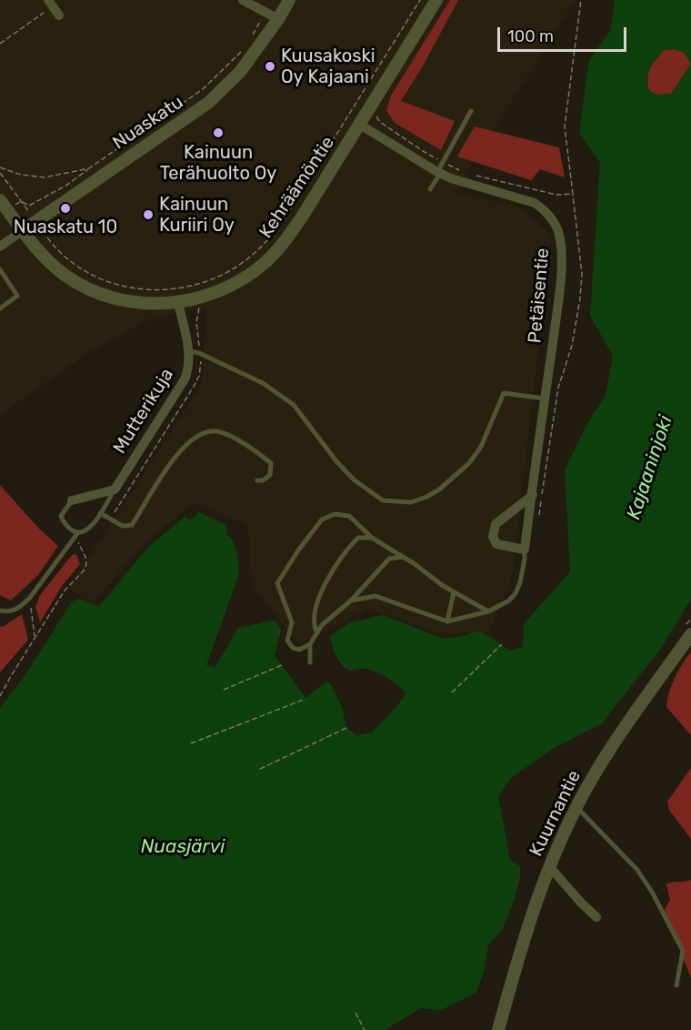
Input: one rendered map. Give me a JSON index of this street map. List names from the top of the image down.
{
  "streets": {
    "street": [
      "Nuaskatu",
      "Kehräämöntie",
      "Petäisentie",
      "Mutterikuja",
      "Kuurnantie"
    ]
  },
  "crossings": [
    ["Nuaskatu", "Kehräämöntie"],
    ["Kehräämöntie", "Petäisentie"],
    ["Kehräämöntie", "Mutterikuja"]
  ],
  "water": ["Kajaaninjoki", "Nuasjärvi"],
  "places": [
    "Kuusakoski Oy Kajaani",
    "Kainuun Terähuolto Oy",
    "Nuaskatu 10",
    "Kainuun Kuriiri Oy"
  ],
  "scale_bar": "100 m"
}
